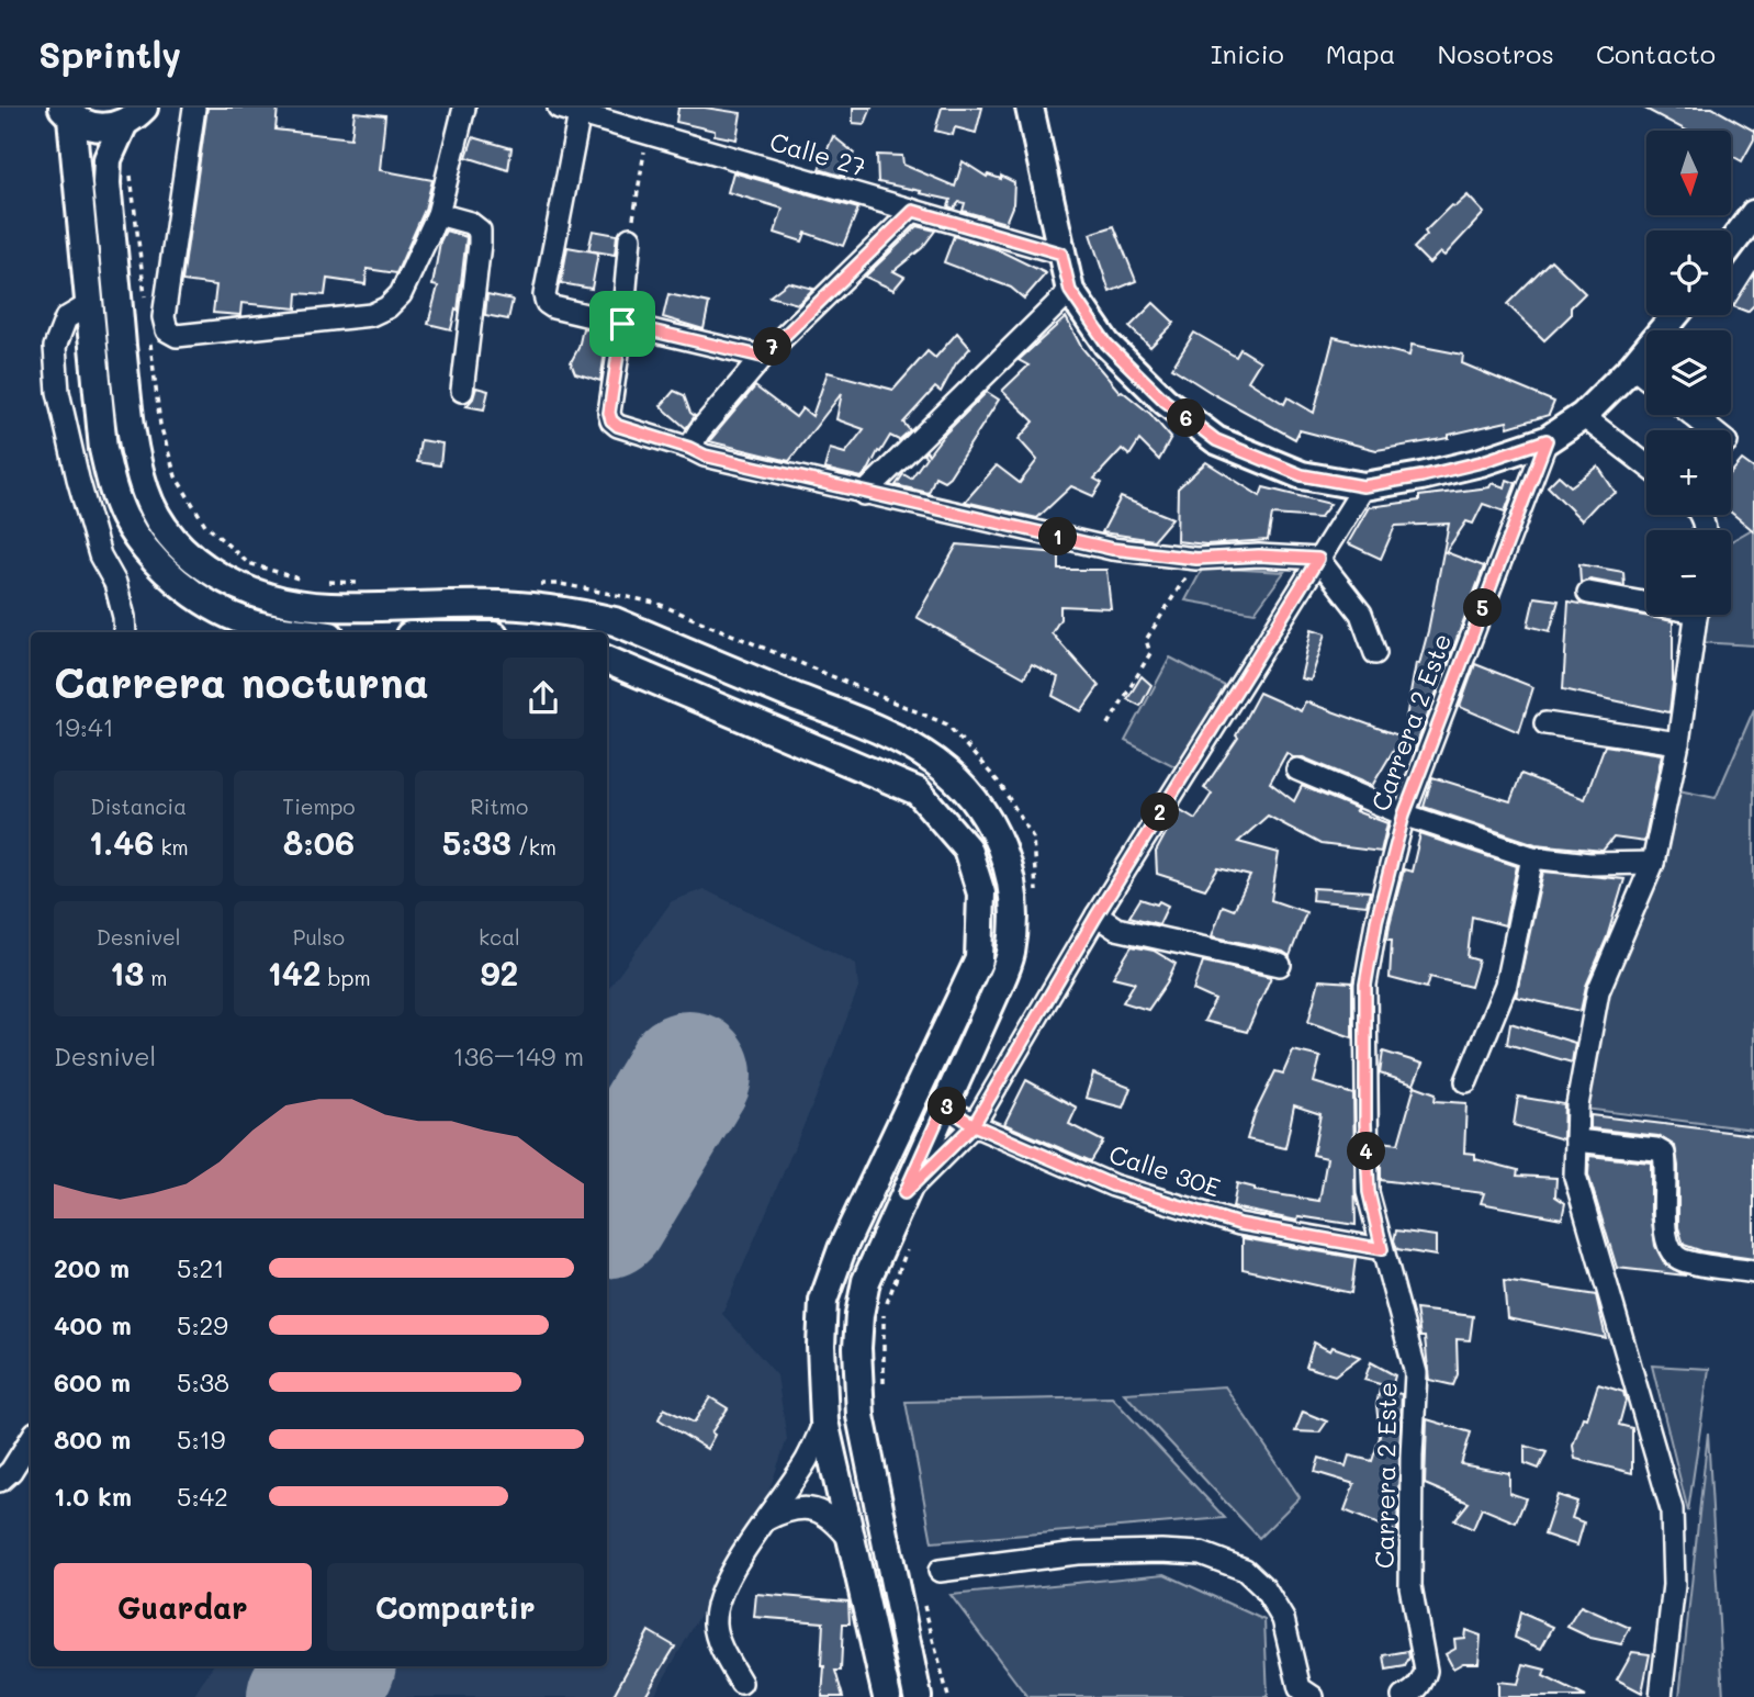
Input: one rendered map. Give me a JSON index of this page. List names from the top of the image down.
{
  "streets": {
    "street": ["Calle 27", "Carrera 2 Este", "Calle 30E"]
  },
  "crossings": [
    ["Carrera 2 Este", "Calle 30E"]
  ],
  "north": "bottom",
  "page": {
    "header": "Sprintly",
    "nav": [
      "Inicio",
      "Mapa",
      "Nosotros",
      "Contacto"
    ],
    "map_buttons": ["+", "−"],
    "pins": [
      "7",
      "6",
      "1",
      "5",
      "2",
      "3",
      "4"
    ],
    "heading": ["Carrera nocturna", "19:41"],
    "stats": [
      ["Distancia", "1.46 km"],
      ["Tiempo", "8:06"],
      ["Ritmo", "5:33 /km"],
      ["Desnivel", "13 m"],
      ["Pulso", "142 bpm"],
      ["kcal", "92"]
    ],
    "chart": ["Desnivel", "136–149 m"],
    "list": [
      {
        "name": "200 m",
        "note": "5:21"
      },
      {
        "name": "400 m",
        "note": "5:29"
      },
      {
        "name": "600 m",
        "note": "5:38"
      },
      {
        "name": "800 m",
        "note": "5:19"
      },
      {
        "name": "1.0 km",
        "note": "5:42"
      }
    ],
    "buttons": ["Guardar", "Compartir"]
  }
}
